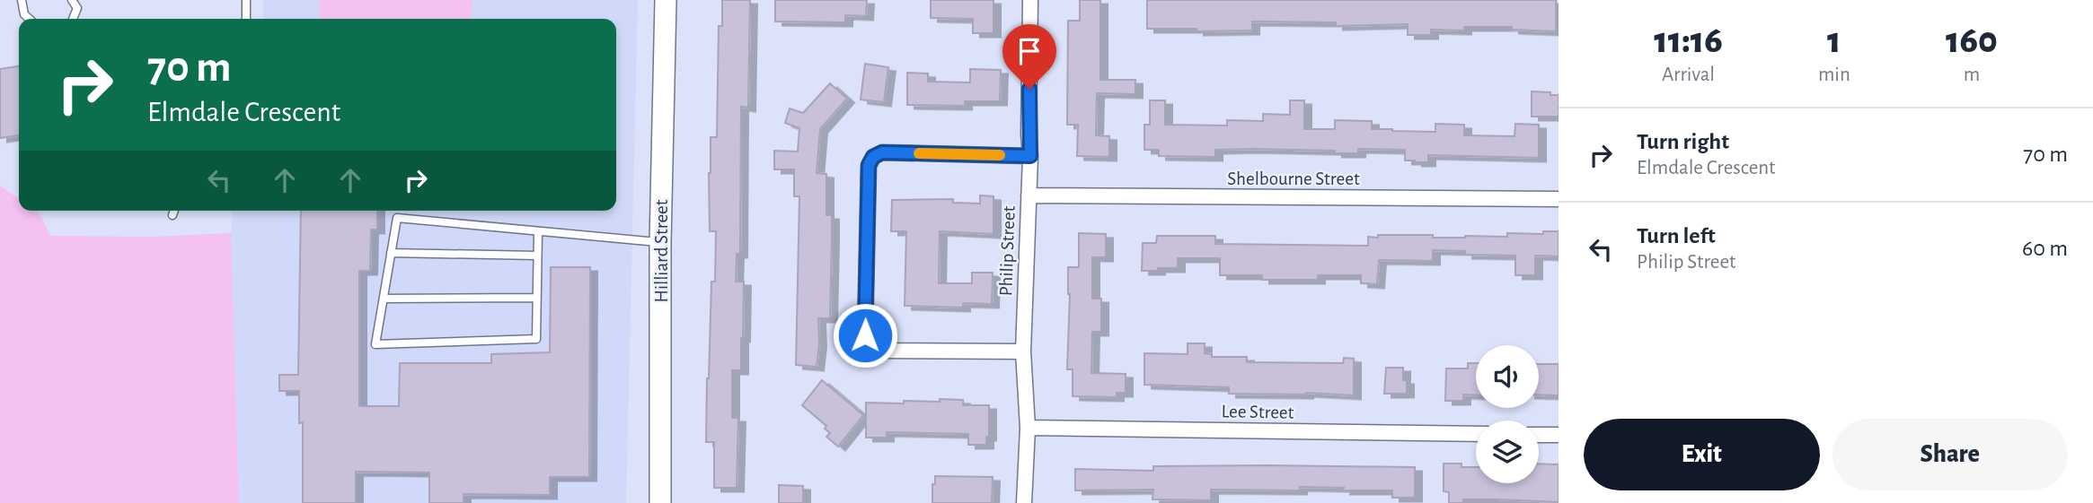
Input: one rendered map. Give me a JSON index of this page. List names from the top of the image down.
{
  "streets": {
    "street": [
      "Shelbourne Street",
      "Hilliard Street",
      "Philip Street",
      "Lee Street"
    ]
  },
  "crossings": [
    ["Shelbourne Street", "Philip Street"],
    ["Philip Street", "Lee Street"]
  ],
  "page": {
    "eta": [
      "11:16",
      "Arrival",
      "1",
      "min",
      "160",
      "m"
    ],
    "turn": ["70 m", "Elmdale Crescent"],
    "list": [
      {
        "name": "Turn right",
        "note": "Elmdale Crescent",
        "value": "70 m"
      },
      {
        "name": "Turn left",
        "note": "Philip Street",
        "value": "60 m"
      }
    ],
    "buttons": ["Exit", "Share"]
  }
}
